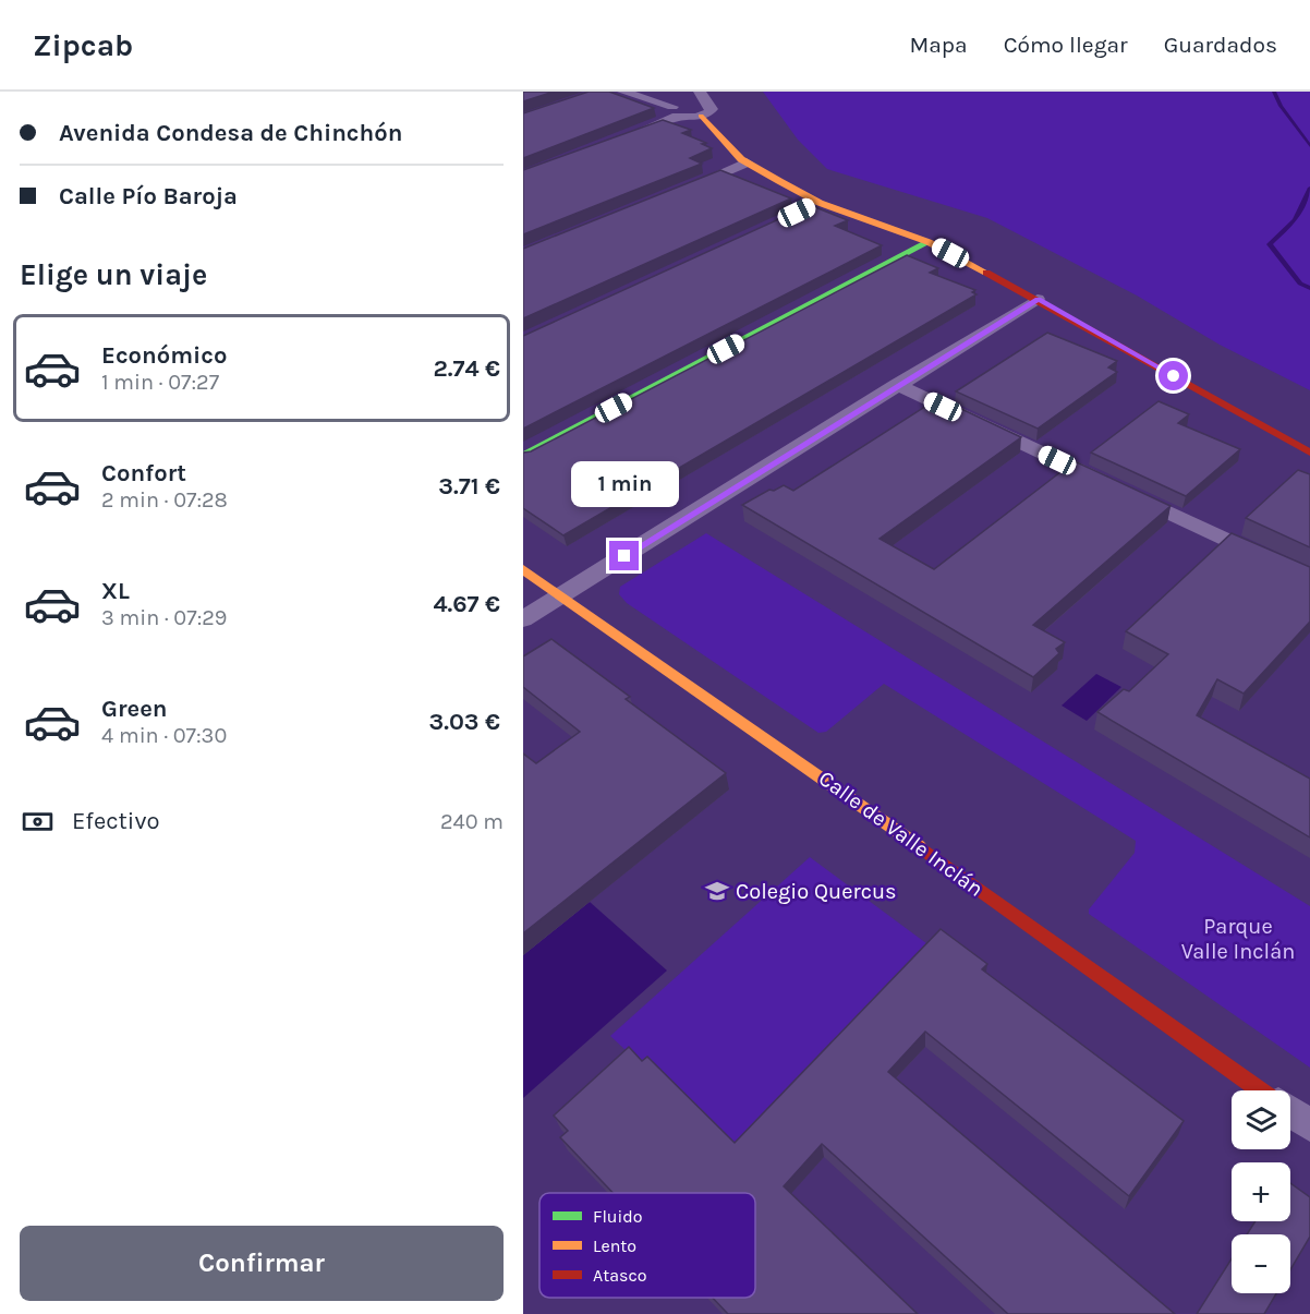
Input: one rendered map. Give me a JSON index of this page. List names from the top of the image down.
{
  "streets": {
    "street": ["Calle de Valle Inclán"]
  },
  "parks": ["Parque Valle Inclán"],
  "places": {
    "school or university": ["Colegio Quercus"]
  },
  "legend": ["Fluido", "Lento", "Atasco"],
  "page": {
    "header": "Zipcab",
    "nav": ["Mapa", "Cómo llegar", "Guardados"],
    "banner": ["Avenida Condesa de Chinchón", "Calle Pío Baroja"],
    "heading": "Elige un viaje",
    "list": [
      {
        "name": "Económico",
        "note": "1 min · 07:27",
        "value": "2.74 €"
      },
      {
        "name": "Confort",
        "note": "2 min · 07:28",
        "value": "3.71 €"
      },
      {
        "name": "XL",
        "note": "3 min · 07:29",
        "value": "4.67 €"
      },
      {
        "name": "Green",
        "note": "4 min · 07:30",
        "value": "3.03 €"
      }
    ],
    "bubble": "1 min",
    "pay": ["Efectivo", "240 m"],
    "map_buttons": ["+", "−"],
    "buttons": "Confirmar"
  }
}
